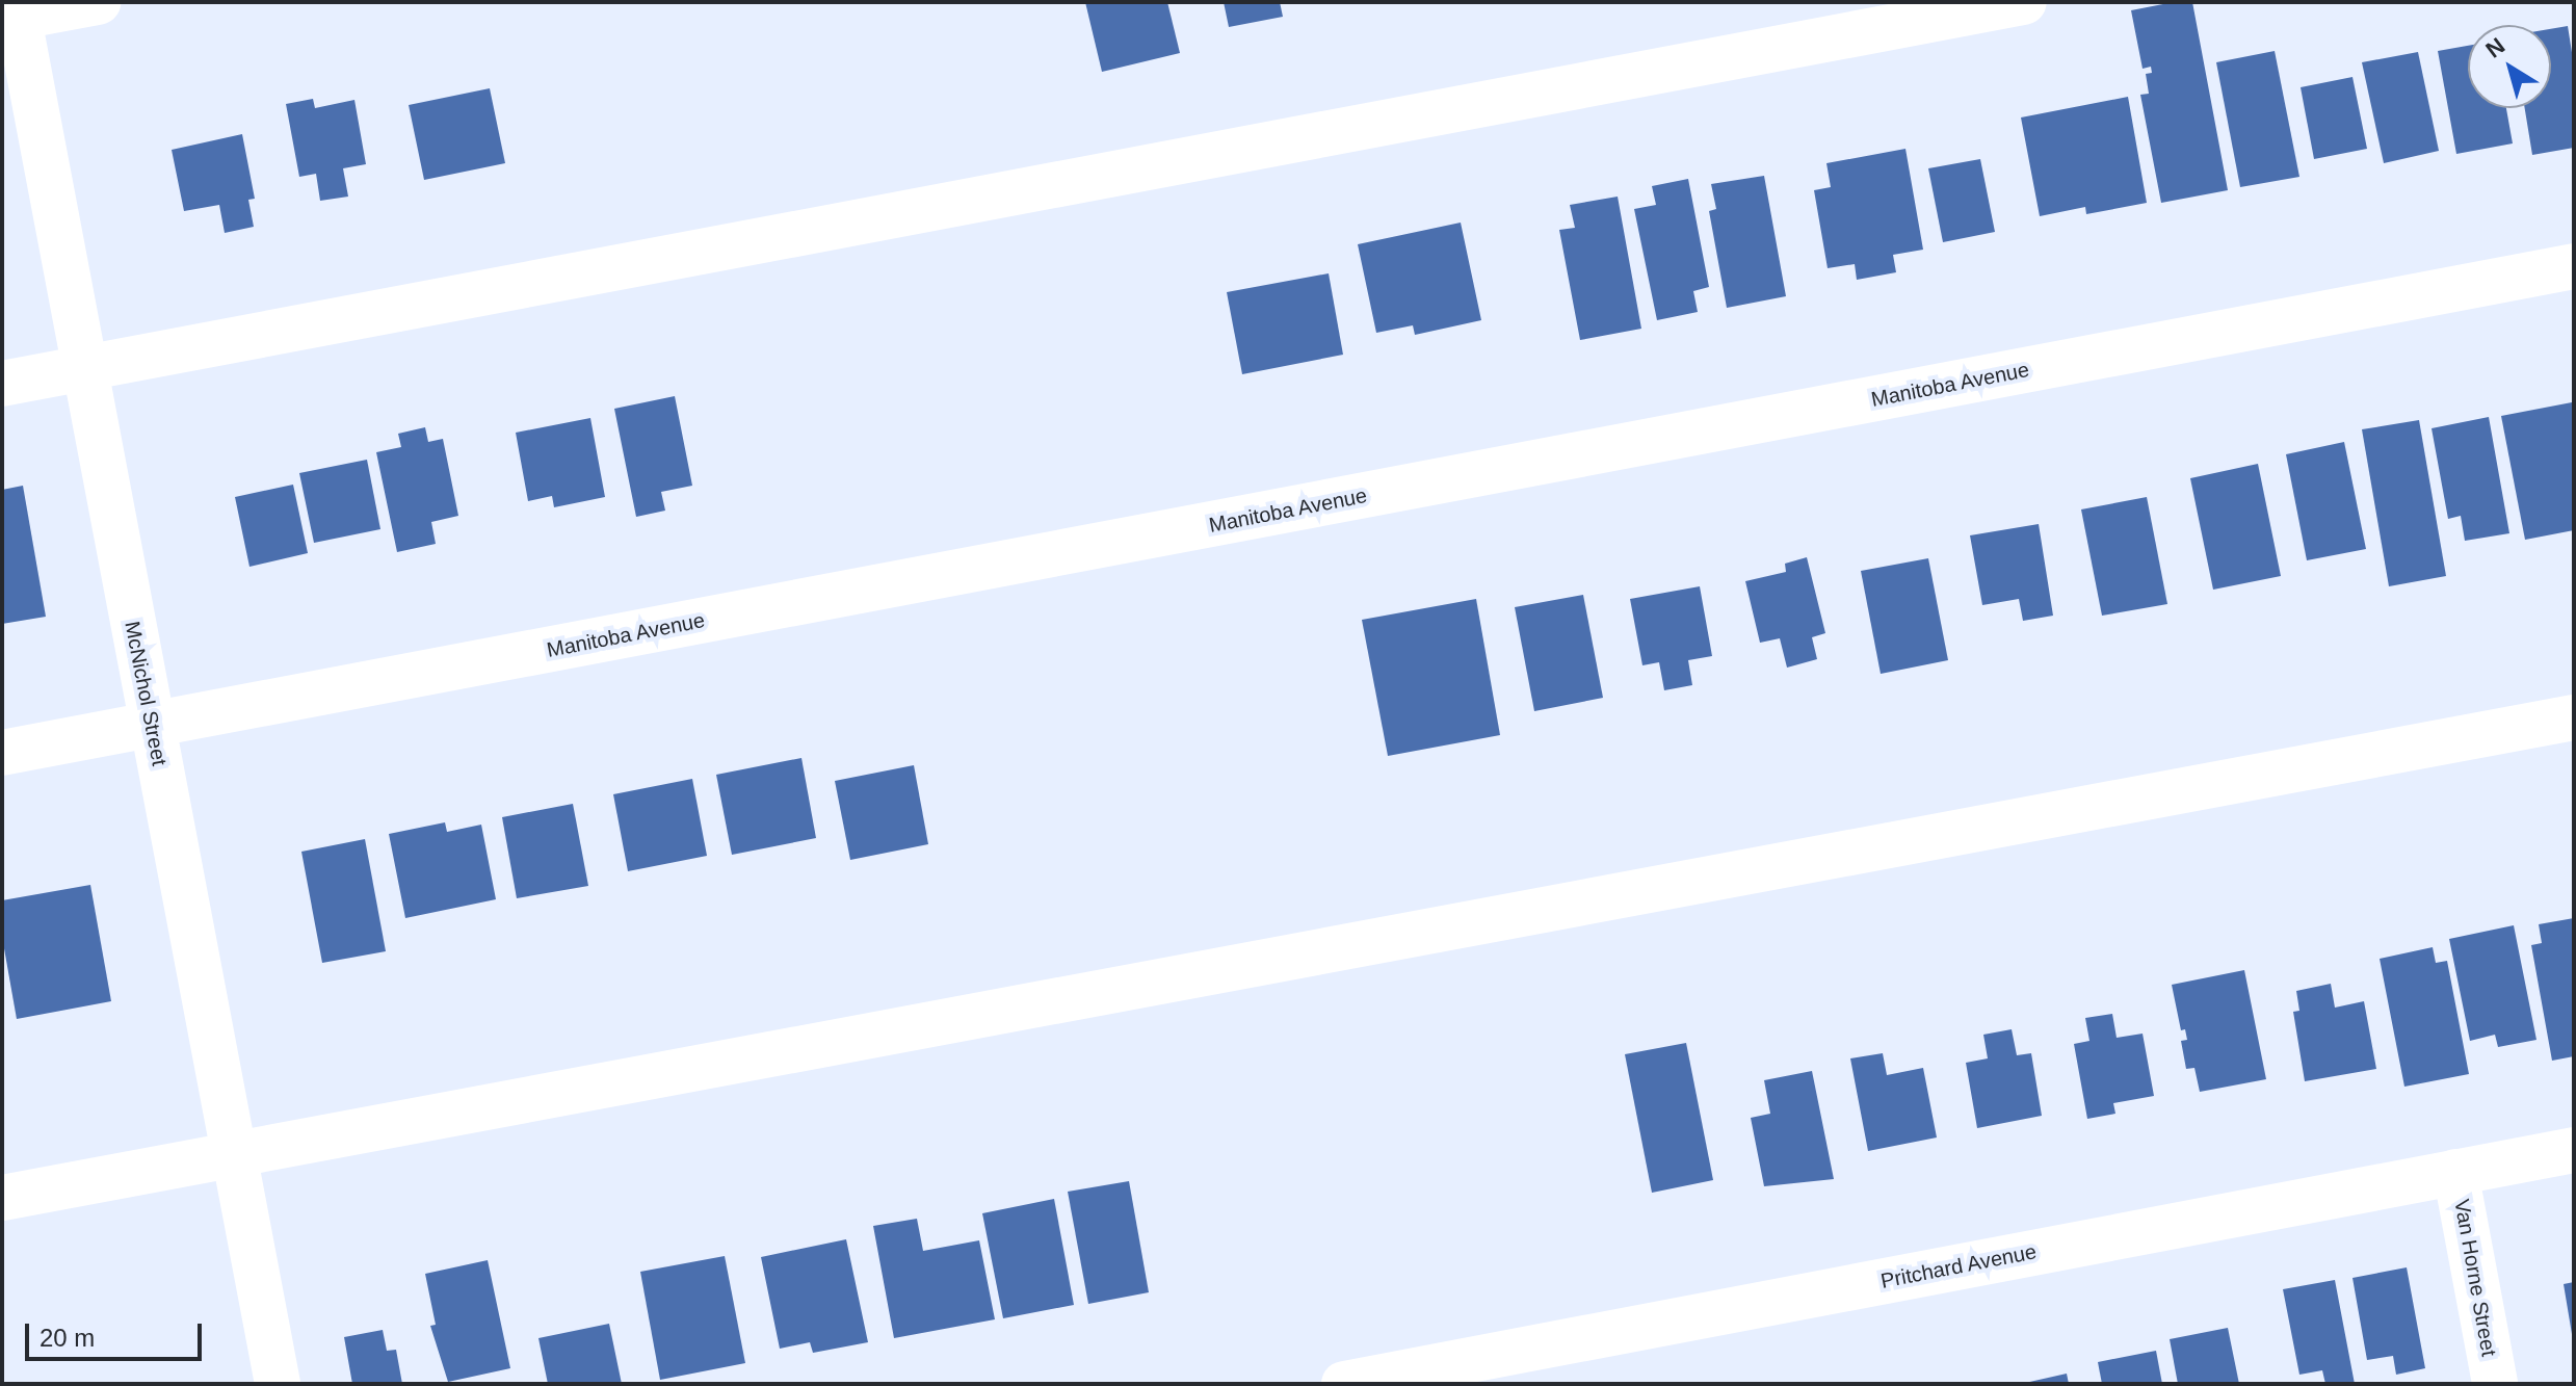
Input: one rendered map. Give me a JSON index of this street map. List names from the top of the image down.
{
  "streets": {
    "street": [
      "Manitoba Avenue",
      "McNichol Street",
      "Pritchard Avenue",
      "Van Horne Street"
    ]
  },
  "crossings": [
    ["Manitoba Avenue", "McNichol Street"],
    ["Pritchard Avenue", "Van Horne Street"]
  ],
  "scale_bar": "20 m",
  "north": "top left"
}
